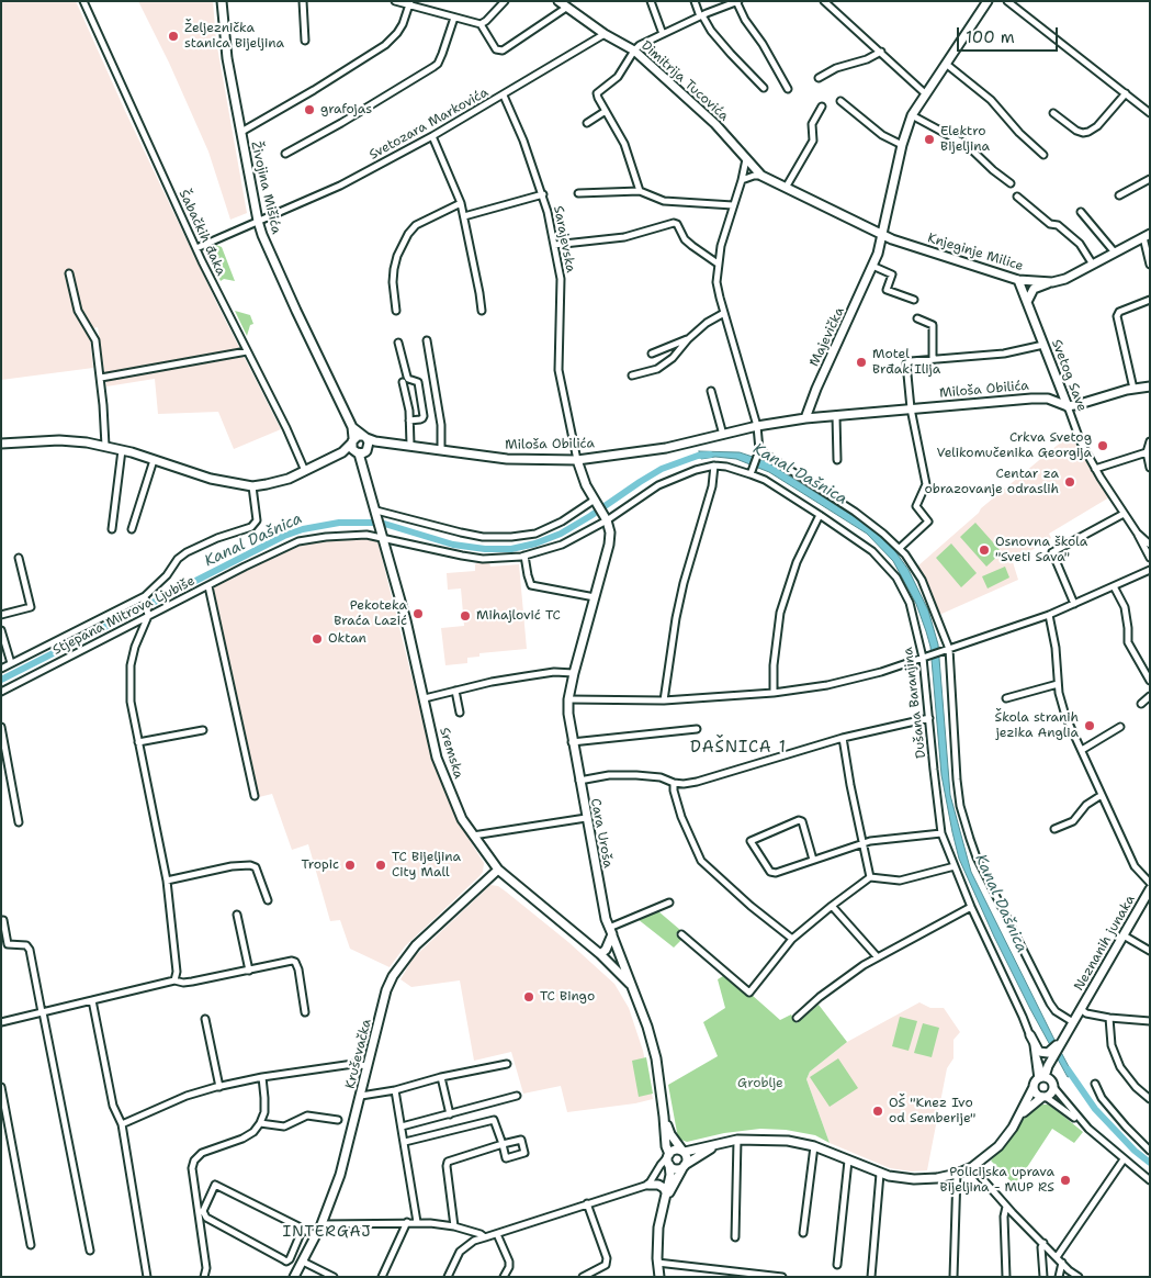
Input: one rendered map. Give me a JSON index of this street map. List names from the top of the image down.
{
  "streets": {
    "main road": [
      "Dimitrija Tucovića",
      "Živojina Mišića",
      "Knjeginje Milice",
      "Majevička",
      "Svetog Save",
      "Miloša Obilića",
      "Sremska",
      "Cara Uroša",
      "Neznanih junaka",
      "Kruševačka"
    ],
    "street": [
      "Svetozara Markovića",
      "Šabačkih đaka",
      "Sarajevska",
      "Stjepana Mitrova Ljubiše",
      "Dušana Baranjina"
    ]
  },
  "crossings": [
    ["Dimitrija Tucovića", "Svetozara Markovića"],
    ["Dimitrija Tucovića", "Knjeginje Milice"],
    ["Dimitrija Tucovića", "Majevička"],
    ["Svetozara Markovića", "Živojina Mišića"],
    ["Svetozara Markovića", "Šabačkih đaka"],
    ["Svetozara Markovića", "Sarajevska"],
    ["Živojina Mišića", "Miloša Obilića"],
    ["Sarajevska", "Miloša Obilića"],
    ["Sarajevska", "Cara Uroša"],
    ["Knjeginje Milice", "Majevička"],
    ["Knjeginje Milice", "Svetog Save"],
    ["Majevička", "Miloša Obilića"],
    ["Svetog Save", "Miloša Obilića"],
    ["Miloša Obilića", "Sremska"],
    ["Miloša Obilića", "Cara Uroša"],
    ["Stjepana Mitrova Ljubiše", "Dušana Baranjina"],
    ["Stjepana Mitrova Ljubiše", "Sremska"],
    ["Dušana Baranjina", "Cara Uroša"],
    ["Sremska", "Cara Uroša"],
    ["Sremska", "Kruševačka"]
  ],
  "districts": ["DAŠNICA 1", "INTERGAJ"],
  "water": ["Kanal Dašnica"],
  "parks": ["Groblje"],
  "places": [
    "Željeznička stanica Bijeljina",
    "grafojas",
    "Elektro Bijeljina",
    "Motel Brđak Ilija",
    "Crkva Svetog Velikomučenika Georgija",
    "Centar za obrazovanje odraslih",
    "Osnovna škola \"Sveti Sava\"",
    "Pekoteka Braća Lazić",
    "Mihajlović TC",
    "Oktan",
    "Škola stranih jezika Anglia",
    "Tropic",
    "TC Bijeljina City Mall",
    "TC Bingo",
    "OŠ \"Knez Ivo od Semberije\"",
    "Policijska uprava Bijeljina - MUP RS"
  ],
  "scale_bar": "100 m"
}
